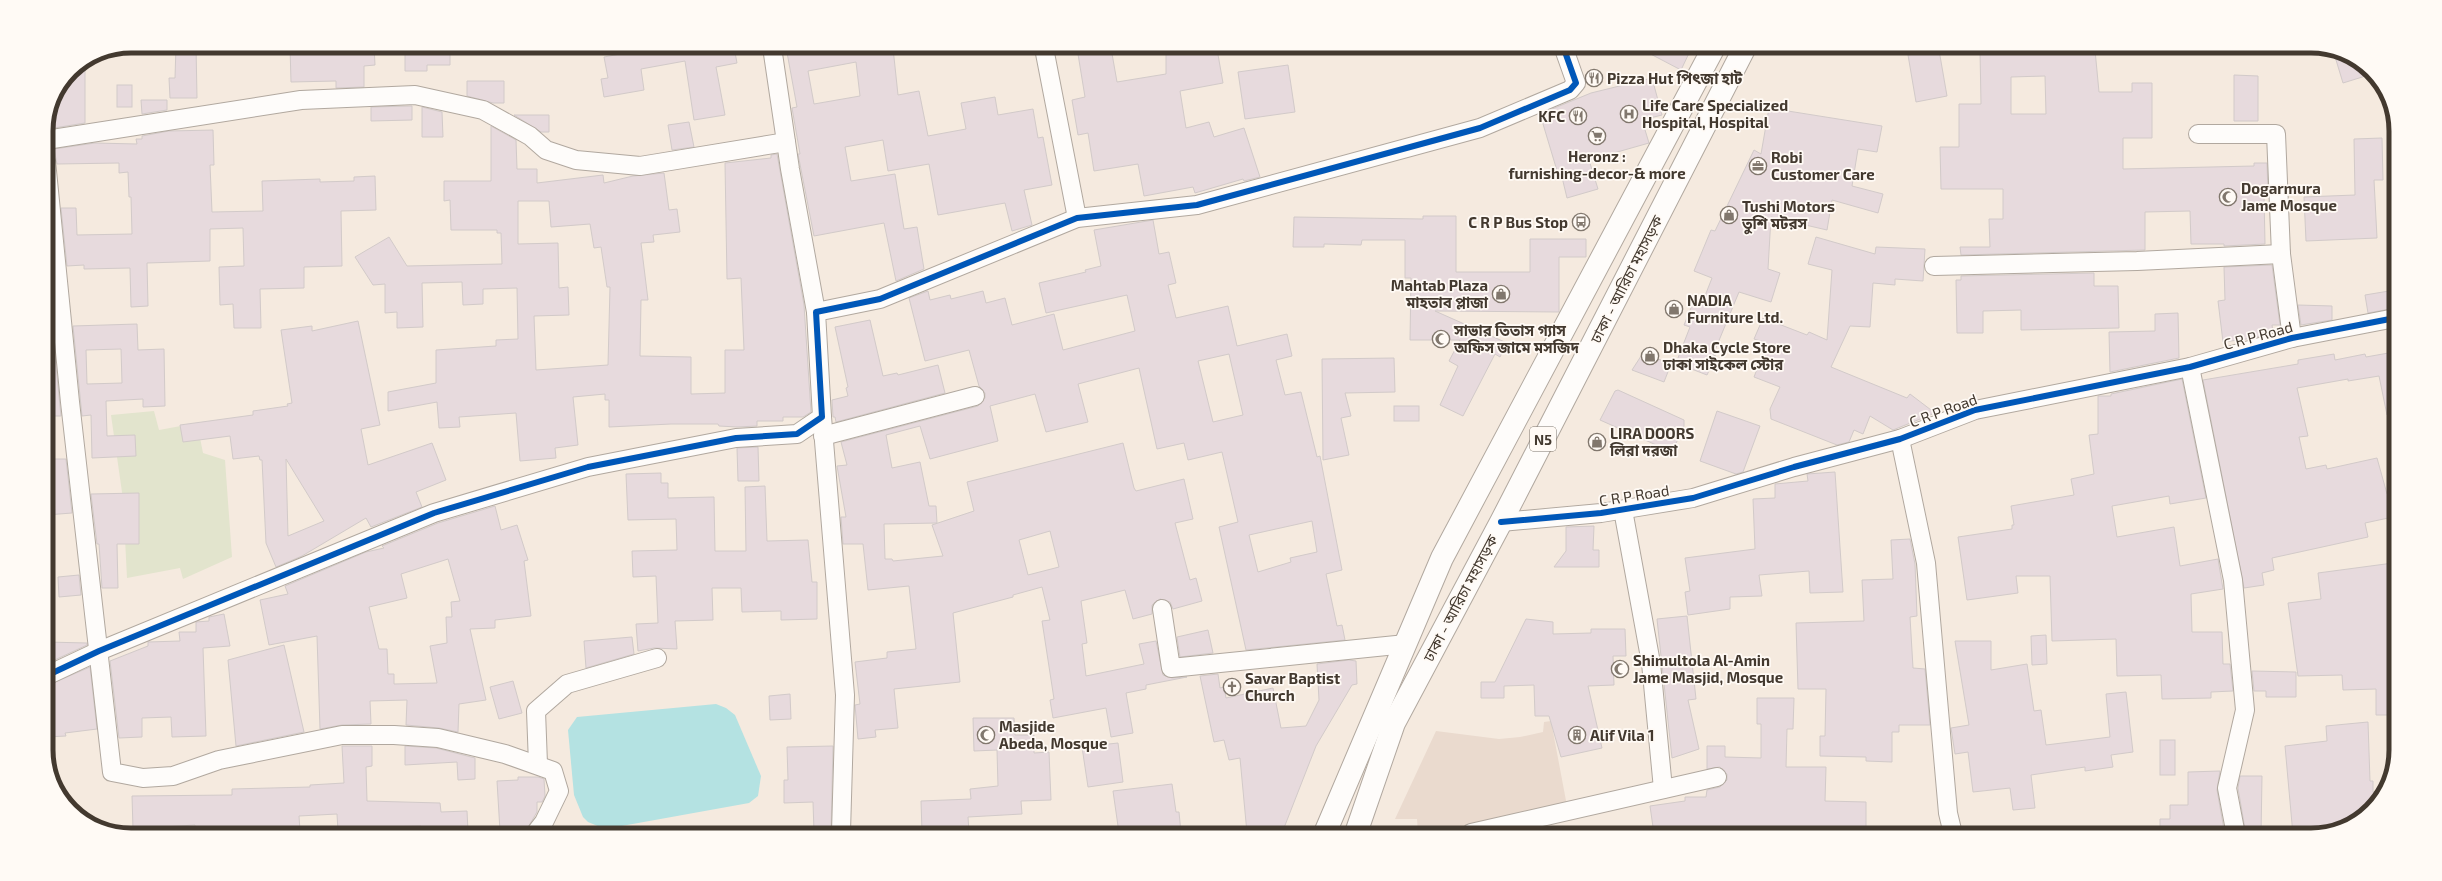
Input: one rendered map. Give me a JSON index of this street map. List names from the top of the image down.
{
  "streets": {
    "highway": ["ঢাকা - আরিচা মহাসড়ক", "N5"],
    "street": ["C R P Road"]
  },
  "crossings": [
    ["ঢাকা - আরিচা মহাসড়ক", "C R P Road"]
  ],
  "places": {
    "restaurant": ["Pizza Hut পিৎজা হাট", "KFC"],
    "hospital": ["Life Care Specialized Hospital, Hospital"],
    "supermarket": ["Heronz : furnishing-decor-& more"],
    "office": ["Robi Customer Care"],
    "mosque": [
      "Dogarmura Jame Mosque",
      "সাভার তিতাস গ্যাস অফিস জামে মসজিদ",
      "Shimultola Al-Amin Jame Masjid, Mosque",
      "Masjide Abeda, Mosque"
    ],
    "shop": [
      "Tushi Motors তুশি মটরস",
      "Mahtab Plaza মাহতাব প্লাজা",
      "NADIA Furniture Ltd.",
      "Dhaka Cycle Store ঢাকা সাইকেল স্টোর",
      "LIRA DOORS লিরা দরজা"
    ],
    "bus stop": ["C R P Bus Stop"],
    "church": ["Savar Baptist Church"],
    "building": ["Alif Vila 1"]
  }
}
